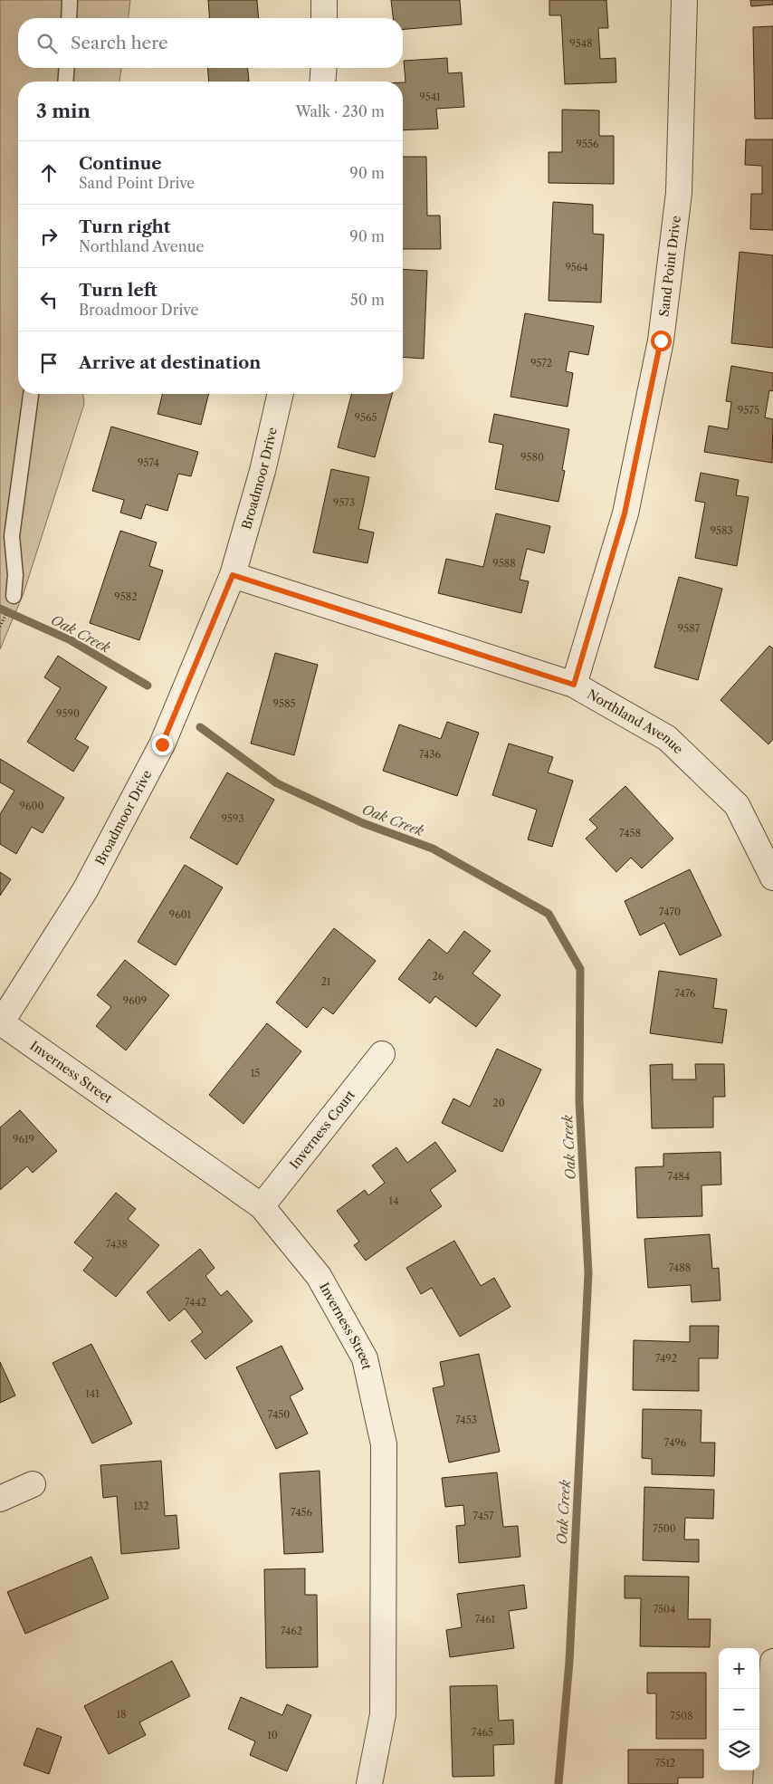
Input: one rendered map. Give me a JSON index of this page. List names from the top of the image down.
{
  "streets": {
    "street": [
      "Sand Point Drive",
      "Broadmoor Drive",
      "Northland Avenue",
      "Inverness Street",
      "Inverness Court"
    ]
  },
  "crossings": [
    ["Sand Point Drive", "Northland Avenue"],
    ["Broadmoor Drive", "Northland Avenue"],
    ["Broadmoor Drive", "Inverness Street"],
    ["Inverness Street", "Inverness Court"]
  ],
  "water": ["Oak Creek"],
  "house_numbers": [
    "9548",
    "9541",
    "9556",
    "9564",
    "9572",
    "9575",
    "9565",
    "9580",
    "9574",
    "9573",
    "9583",
    "9588",
    "9582",
    "9587",
    "9585",
    "9590",
    "7436",
    "9600",
    "9593",
    "7458",
    "7470",
    "9601",
    "26",
    "21",
    "7476",
    "9609",
    "15",
    "20",
    "9619",
    "7484",
    "14",
    "7438",
    "7488",
    "7442",
    "7492",
    "141",
    "7450",
    "7453",
    "7496",
    "132",
    "7456",
    "7457",
    "7500",
    "7504",
    "7461",
    "7462",
    "18",
    "7508",
    "7465",
    "10",
    "7512"
  ],
  "page": {
    "search": "Search here",
    "heading": ["3 min", "Walk · 230 m"],
    "list": [
      ["Continue", "Sand Point Drive", "90 m"],
      ["Turn right", "Northland Avenue", "90 m"],
      ["Turn left", "Broadmoor Drive", "50 m"],
      "Arrive at destination"
    ],
    "map_buttons": ["+", "−"]
  }
}
